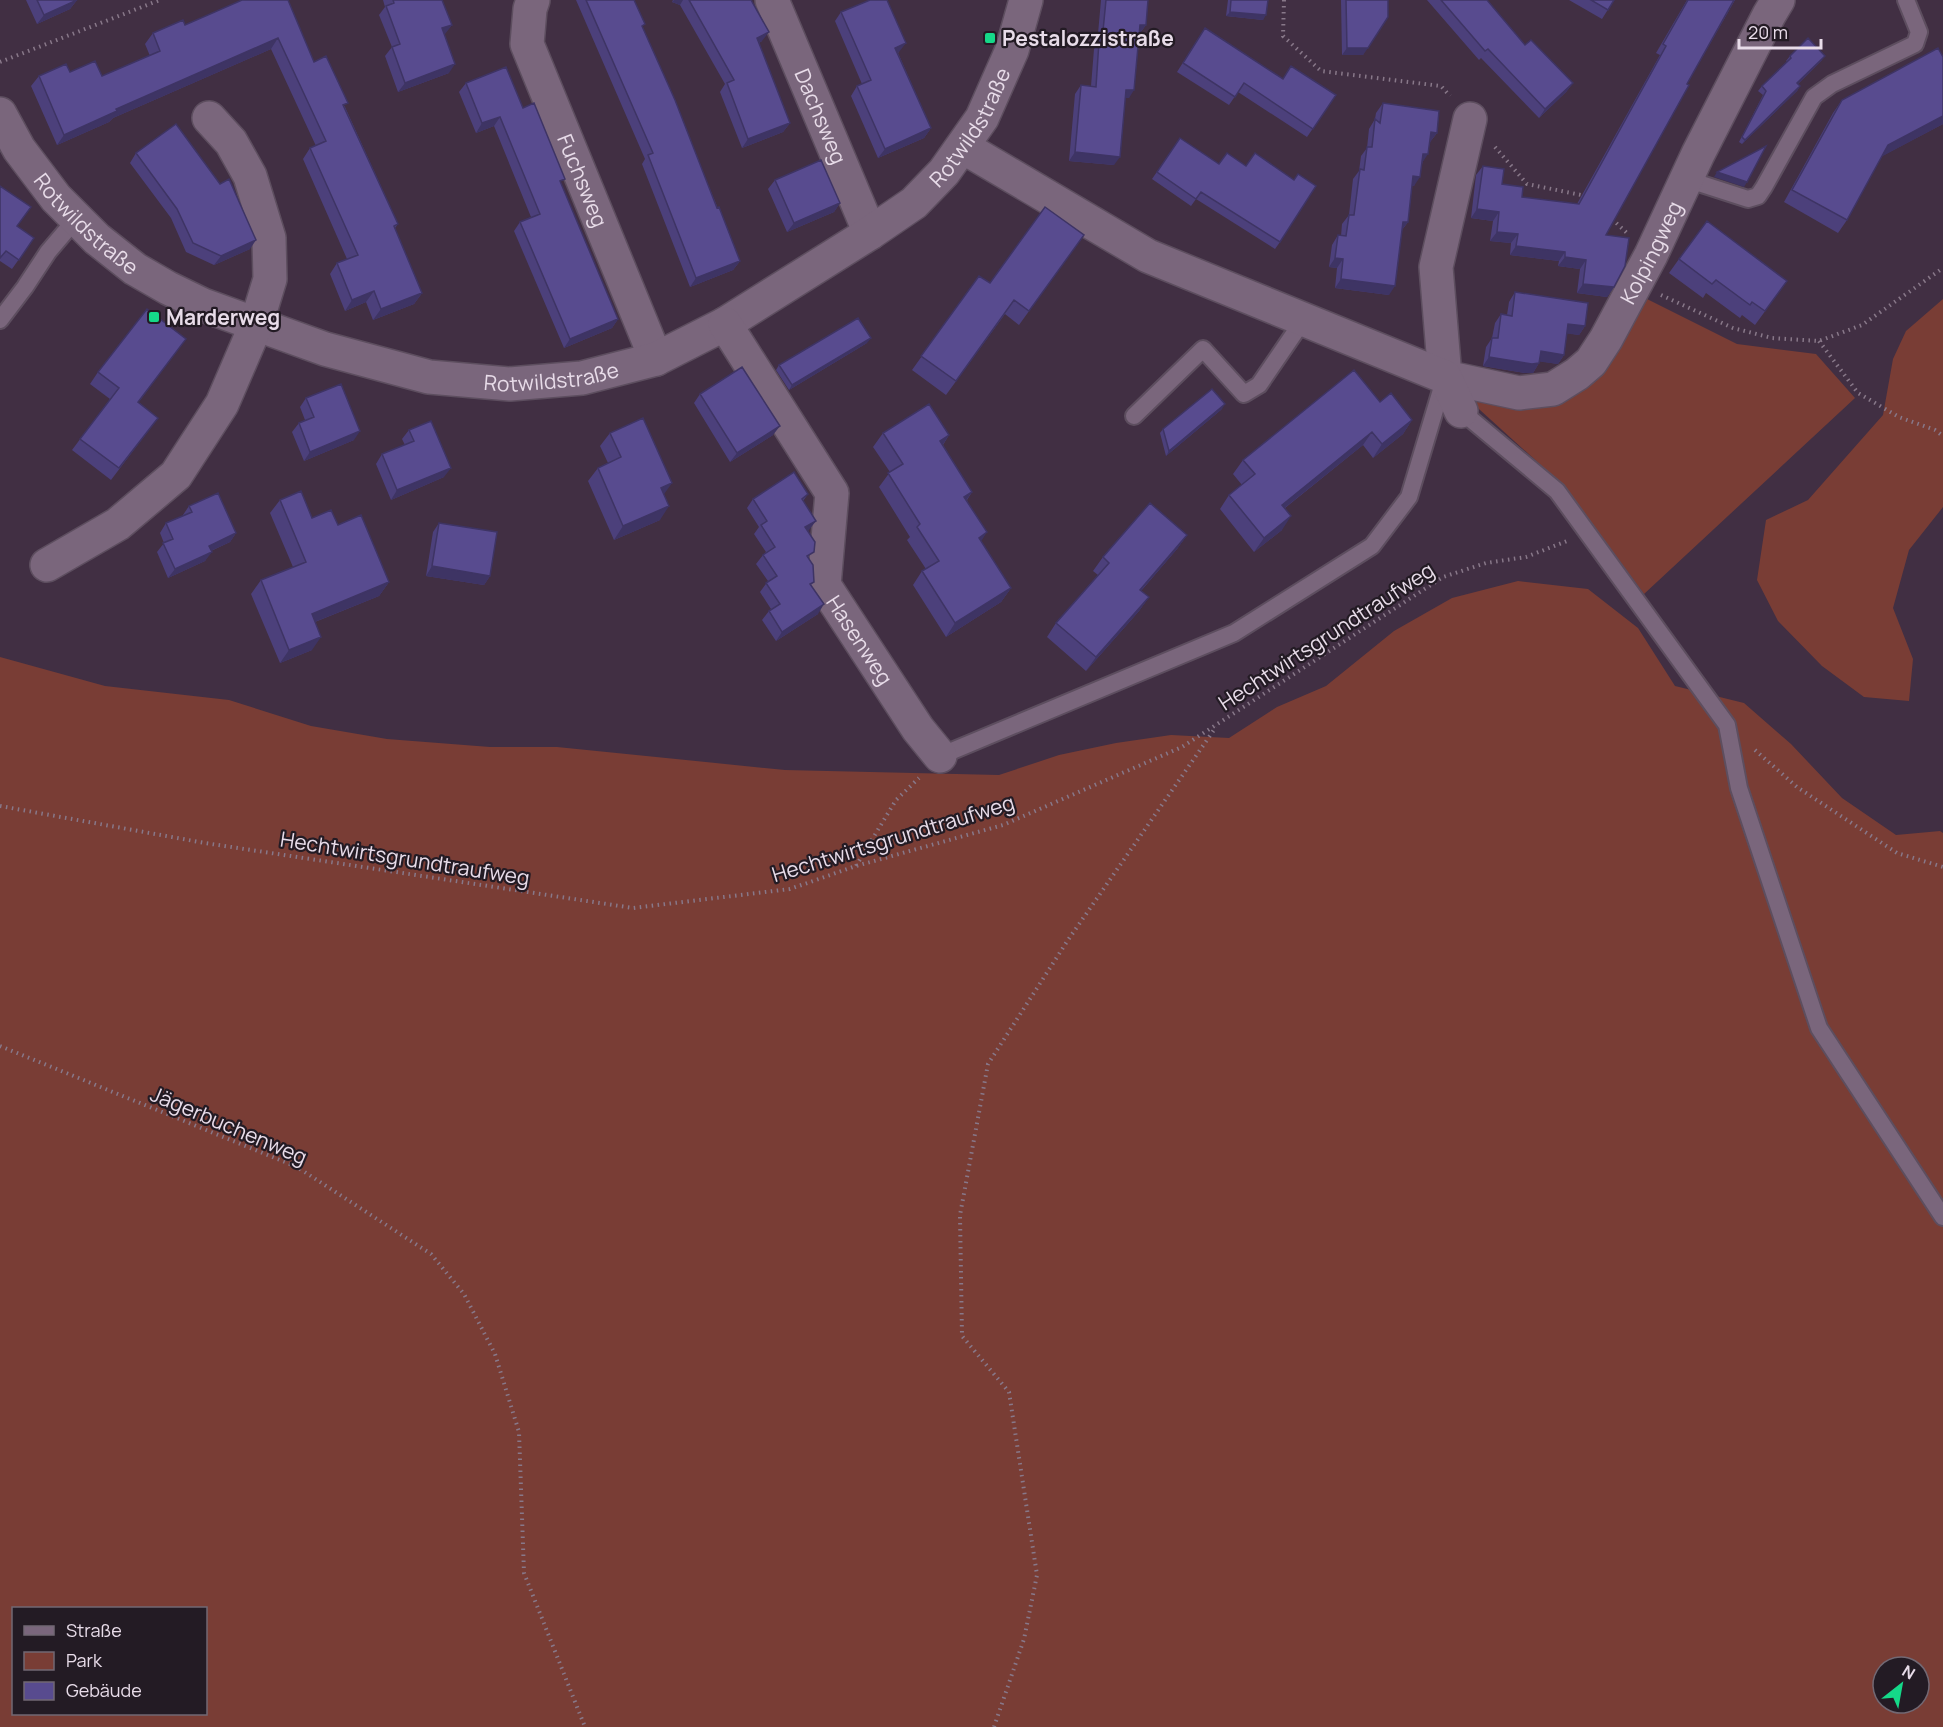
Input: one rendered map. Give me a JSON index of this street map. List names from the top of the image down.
{
  "streets": {
    "street": [
      "Dachsweg",
      "Rotwildstraße",
      "Fuchsweg",
      "Kolpingweg",
      "Hasenweg"
    ],
    "path": ["Hechtwirtsgrundtraufweg", "Jägerbuchenweg"]
  },
  "crossings": [
    ["Dachsweg", "Rotwildstraße"],
    ["Rotwildstraße", "Fuchsweg"],
    ["Rotwildstraße", "Hasenweg"]
  ],
  "places": {
    "transit": ["Pestalozzistraße", "Marderweg"]
  },
  "legend": ["Straße", "Park", "Gebäude"],
  "scale_bar": "20 m",
  "north": "top right"
}
